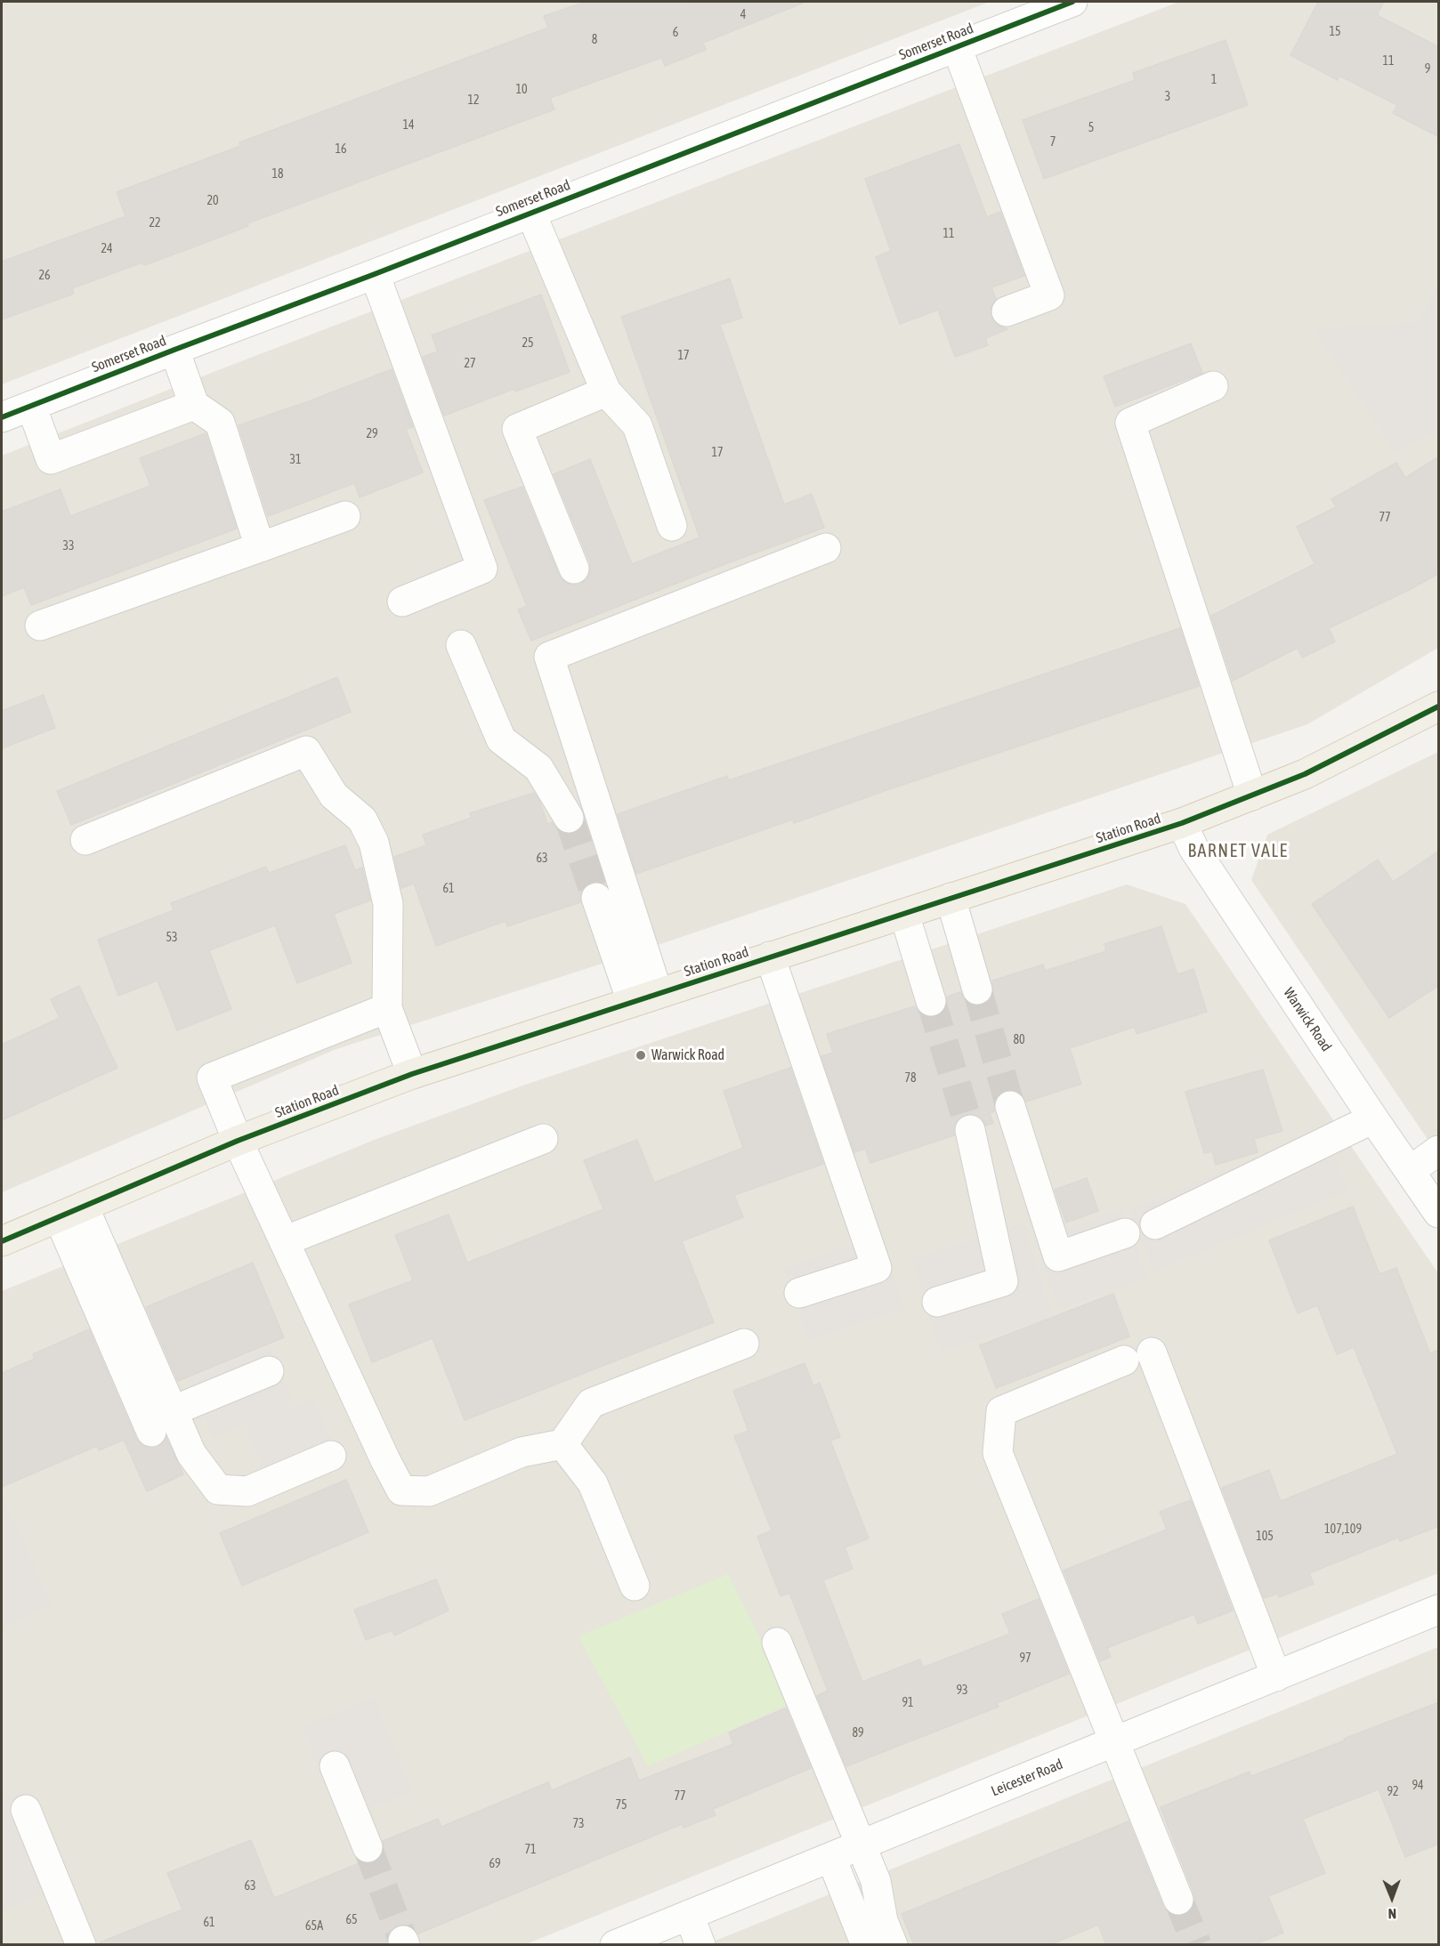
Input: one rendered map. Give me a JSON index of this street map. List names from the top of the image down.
{
  "streets": {
    "main road": ["Station Road"],
    "street": ["Somerset Road", "Warwick Road", "Leicester Road"]
  },
  "crossings": [
    ["Station Road", "Warwick Road"]
  ],
  "districts": ["BARNET VALE"],
  "places": ["Warwick Road"],
  "house_numbers": [
    "4",
    "15",
    "6",
    "8",
    "11",
    "9",
    "1",
    "10",
    "3",
    "12",
    "14",
    "5",
    "7",
    "16",
    "18",
    "20",
    "22",
    "11",
    "24",
    "26",
    "25",
    "17",
    "27",
    "29",
    "17",
    "31",
    "77",
    "33",
    "63",
    "61",
    "53",
    "80",
    "78",
    "107,109",
    "105",
    "97",
    "93",
    "91",
    "89",
    "94",
    "92",
    "77",
    "75",
    "73",
    "71",
    "69",
    "63",
    "65",
    "61",
    "65A"
  ],
  "north": "bottom"
}
